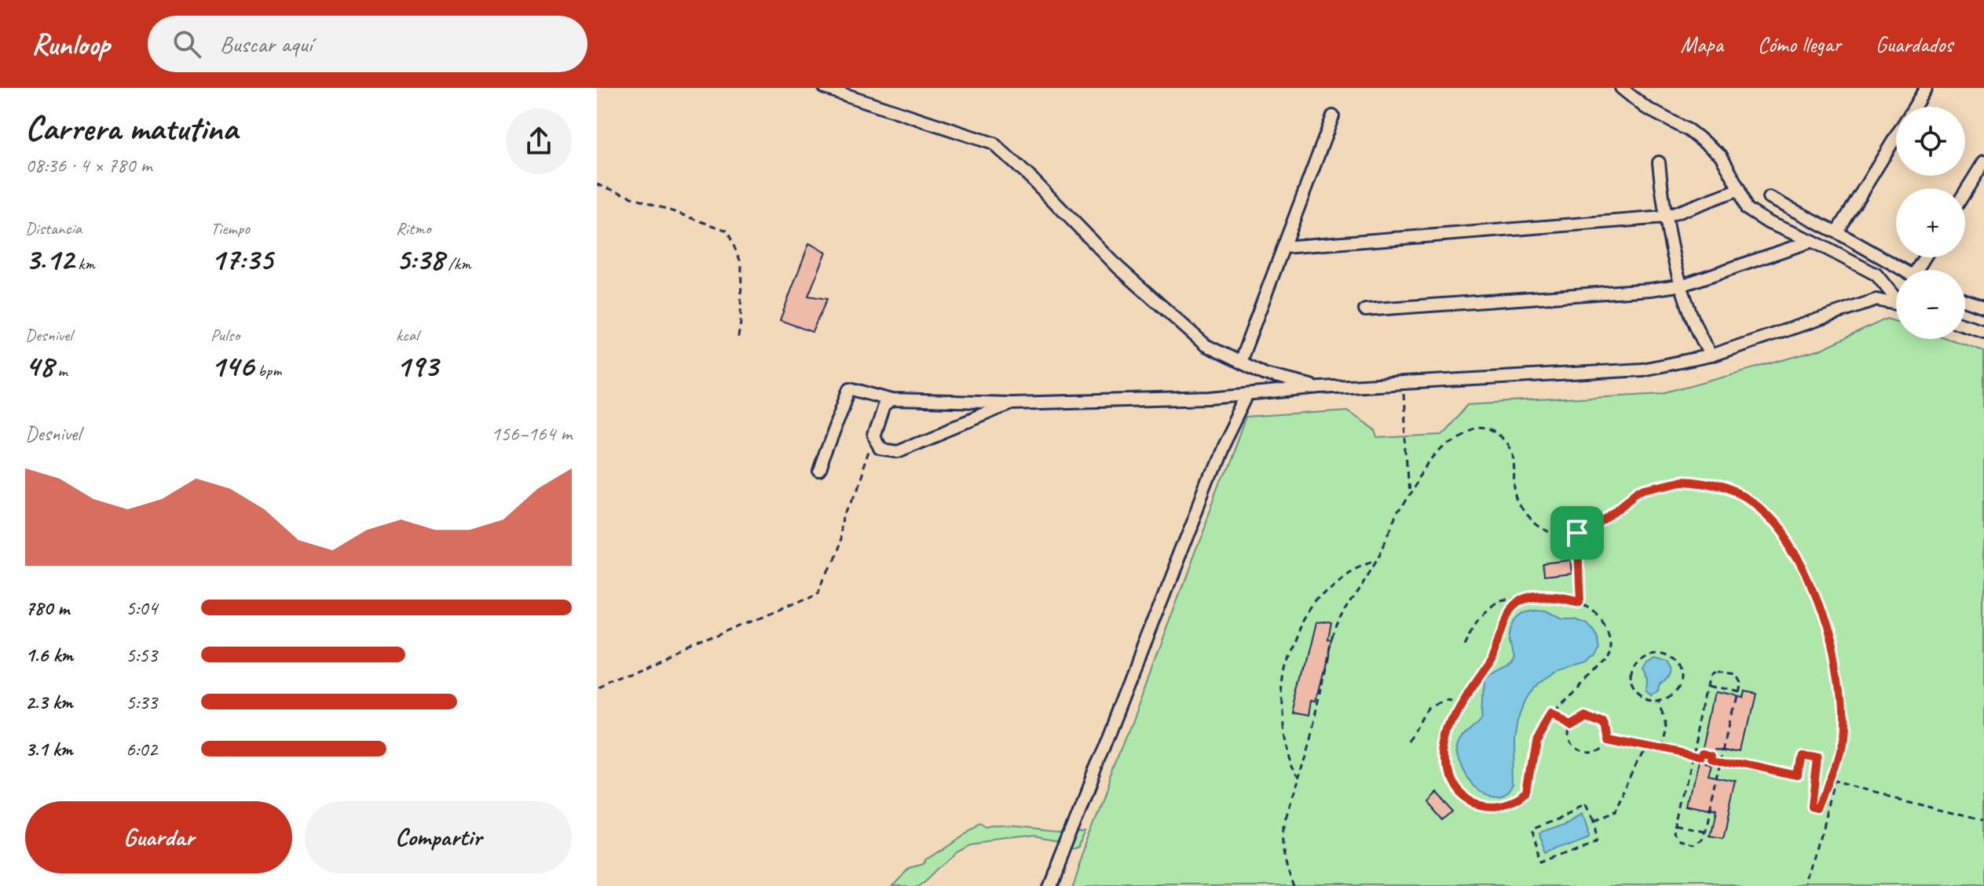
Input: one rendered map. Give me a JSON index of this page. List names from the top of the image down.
{
  "page": {
    "header": "Runloop",
    "search": "Buscar aquí",
    "nav": ["Mapa", "Cómo llegar", "Guardados"],
    "heading": ["Carrera matutina", "08:36 · 4 × 780 m"],
    "map_buttons": ["+", "−"],
    "stats": [
      ["Distancia", "3.12 km"],
      ["Tiempo", "17:35"],
      ["Ritmo", "5:38 /km"],
      ["Desnivel", "48 m"],
      ["Pulso", "146 bpm"],
      ["kcal", "193"]
    ],
    "chart": ["Desnivel", "156–164 m"],
    "list": [
      {
        "name": "780 m",
        "note": "5:04"
      },
      {
        "name": "1.6 km",
        "note": "5:53"
      },
      {
        "name": "2.3 km",
        "note": "5:33"
      },
      {
        "name": "3.1 km",
        "note": "6:02"
      }
    ],
    "buttons": ["Guardar", "Compartir"]
  }
}
